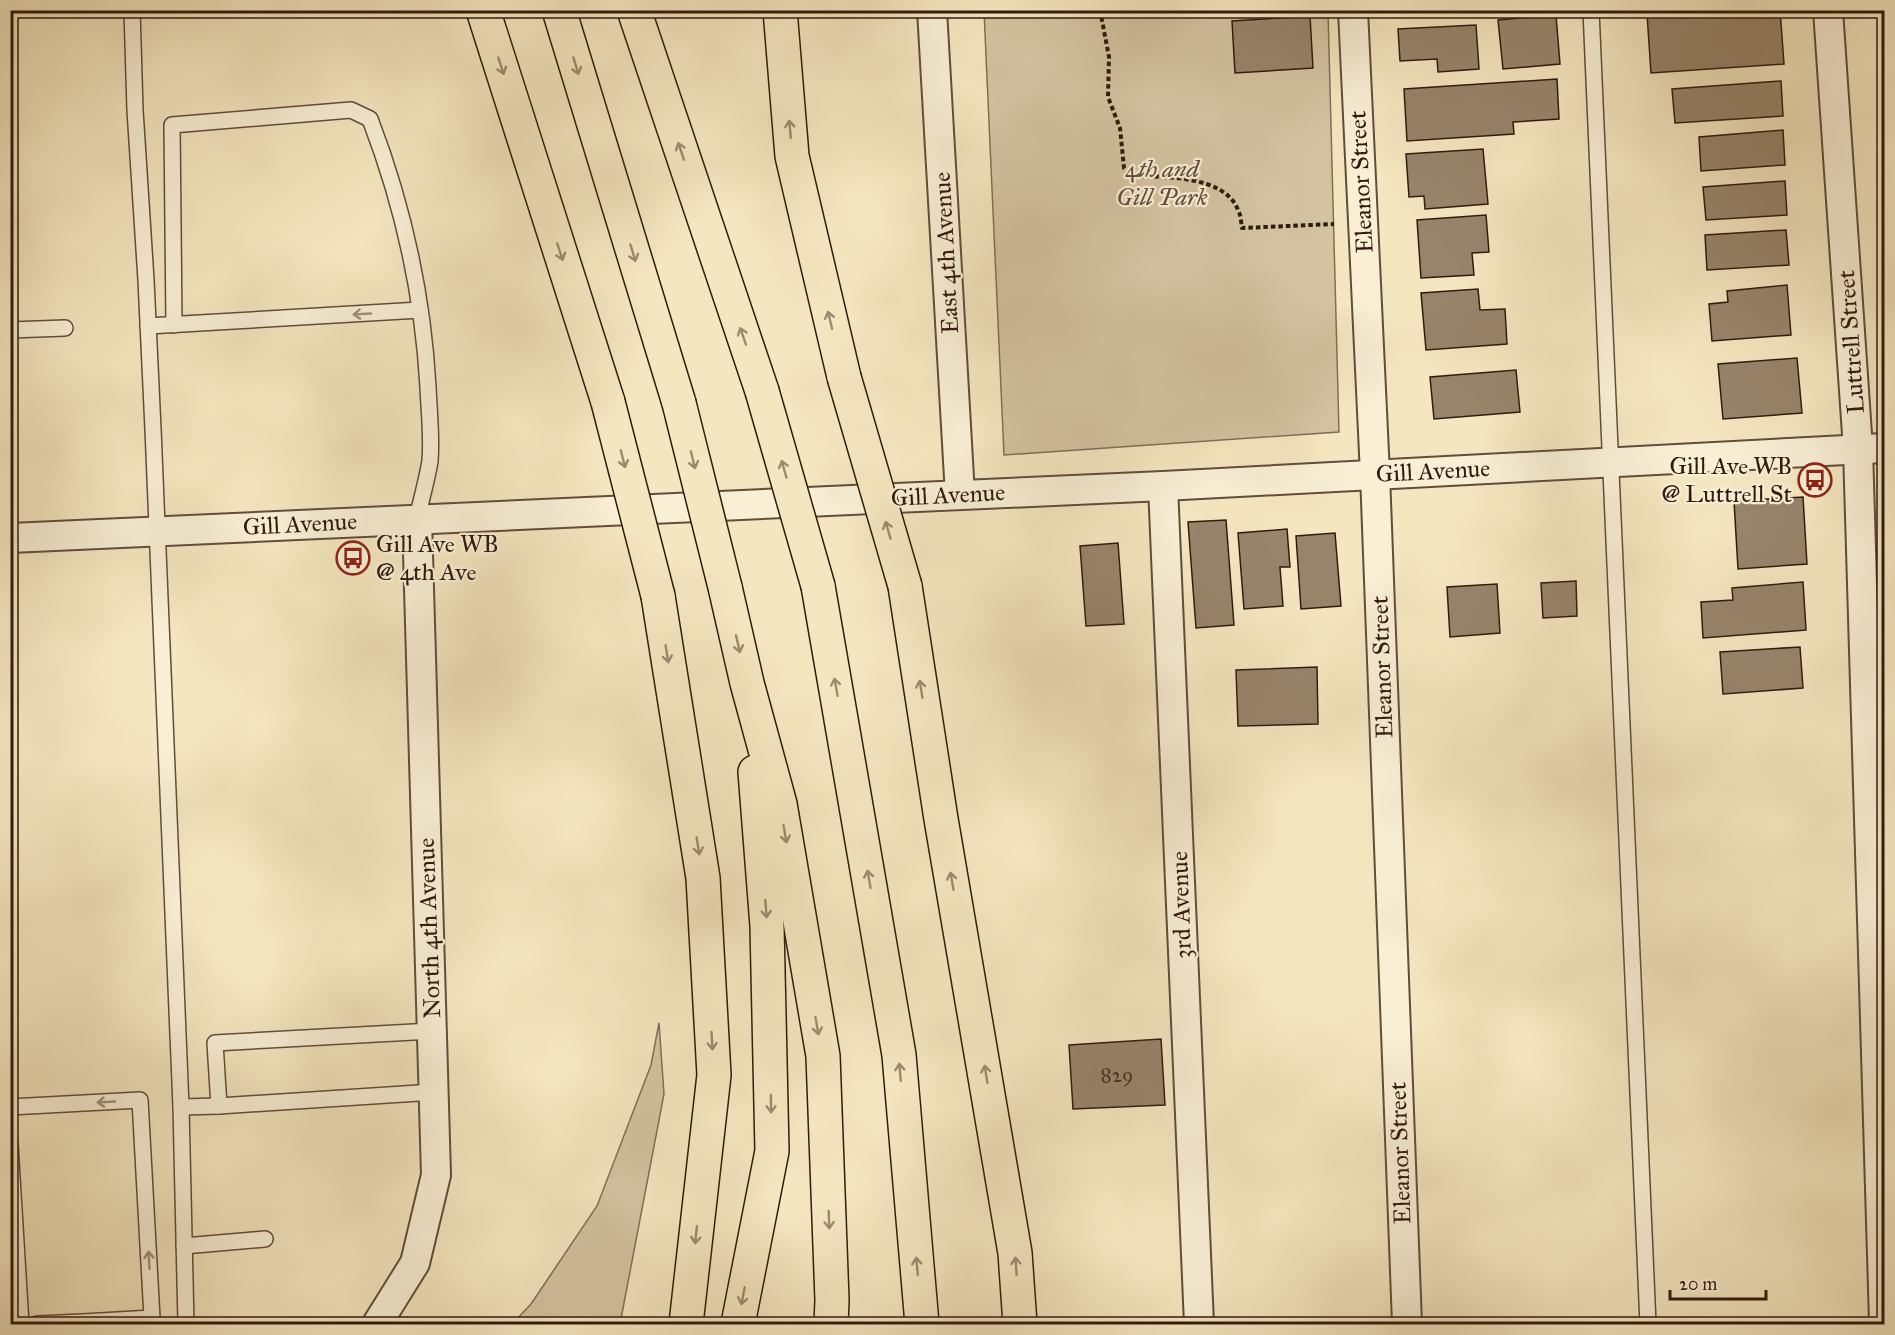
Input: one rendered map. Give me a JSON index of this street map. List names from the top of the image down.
{
  "streets": {
    "street": [
      "Eleanor Street",
      "East 4th Avenue",
      "Luttrell Street",
      "Gill Avenue",
      "3rd Avenue",
      "North 4th Avenue"
    ]
  },
  "crossings": [
    ["Eleanor Street", "Gill Avenue"],
    ["East 4th Avenue", "Gill Avenue"],
    ["Luttrell Street", "Gill Avenue"],
    ["Gill Avenue", "3rd Avenue"],
    ["Gill Avenue", "North 4th Avenue"]
  ],
  "parks": ["4th and Gill Park"],
  "places": {
    "bus stop": ["Gill Ave WB @ Luttrell St", "Gill Ave WB @ 4th Ave"]
  },
  "house_numbers": ["829"],
  "scale_bar": "20 m"
}
